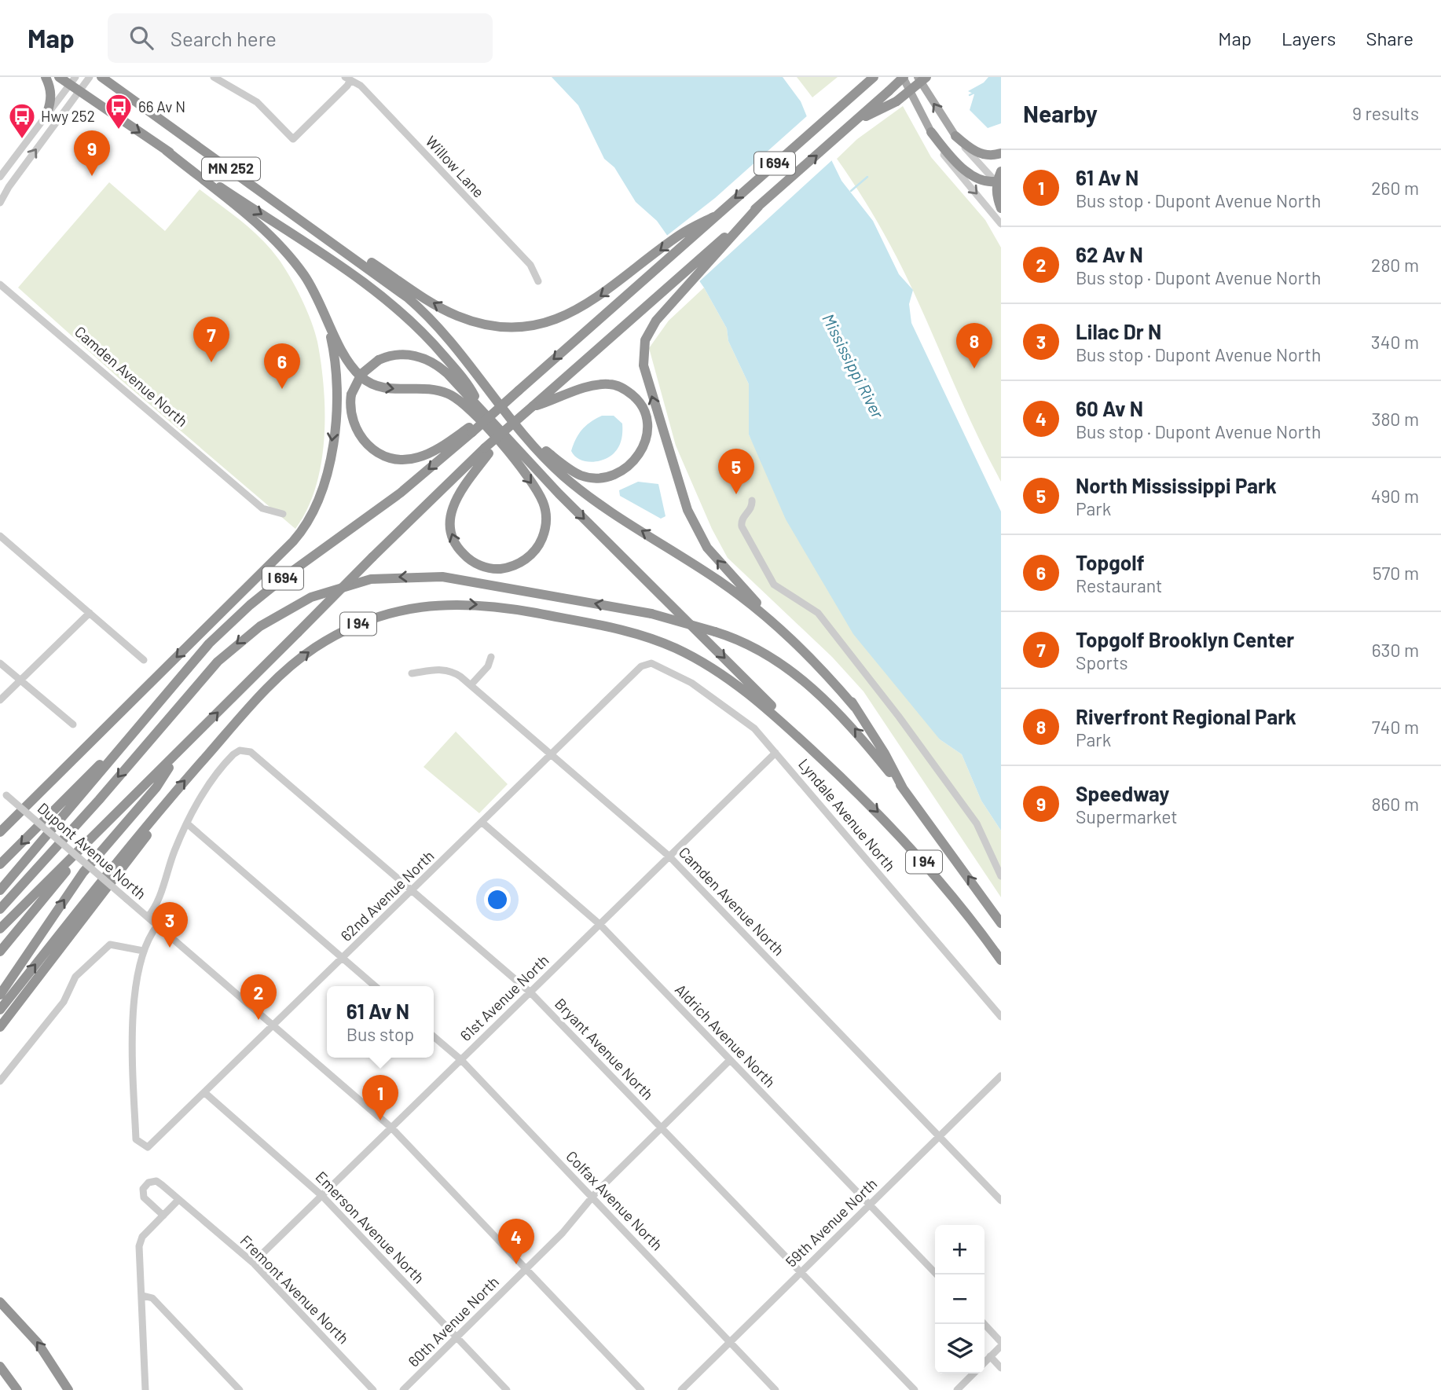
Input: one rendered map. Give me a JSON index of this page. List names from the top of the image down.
{
  "streets": {
    "highway": ["I 694", "MN 252", "I 94"],
    "street": [
      "Willow Lane",
      "Camden Avenue North",
      "Lyndale Avenue North",
      "Dupont Avenue North",
      "62nd Avenue North",
      "61st Avenue North",
      "Aldrich Avenue North",
      "Bryant Avenue North",
      "Colfax Avenue North",
      "59th Avenue North",
      "Emerson Avenue North",
      "Fremont Avenue North",
      "60th Avenue North"
    ]
  },
  "crossings": [
    ["Camden Avenue North", "62nd Avenue North"],
    ["Camden Avenue North", "61st Avenue North"],
    ["Camden Avenue North", "59th Avenue North"],
    ["Lyndale Avenue North", "62nd Avenue North"],
    ["Lyndale Avenue North", "61st Avenue North"],
    ["Dupont Avenue North", "62nd Avenue North"],
    ["Dupont Avenue North", "61st Avenue North"],
    ["Dupont Avenue North", "60th Avenue North"],
    ["62nd Avenue North", "Aldrich Avenue North"],
    ["62nd Avenue North", "Bryant Avenue North"],
    ["62nd Avenue North", "Emerson Avenue North"],
    ["61st Avenue North", "Aldrich Avenue North"],
    ["61st Avenue North", "Bryant Avenue North"],
    ["61st Avenue North", "Colfax Avenue North"],
    ["61st Avenue North", "Emerson Avenue North"],
    ["61st Avenue North", "Fremont Avenue North"],
    ["Aldrich Avenue North", "59th Avenue North"],
    ["Aldrich Avenue North", "60th Avenue North"],
    ["Bryant Avenue North", "59th Avenue North"],
    ["Bryant Avenue North", "60th Avenue North"],
    ["Colfax Avenue North", "59th Avenue North"],
    ["Colfax Avenue North", "60th Avenue North"],
    ["Emerson Avenue North", "60th Avenue North"]
  ],
  "water": ["Mississippi River"],
  "places": {
    "bus stop": ["66 Av N", "Hwy 252"]
  },
  "page": {
    "header": "Map",
    "search": "Search here",
    "nav": ["Map", "Layers", "Share"],
    "heading": ["Nearby", "9 results"],
    "pins": [
      "9",
      "7",
      "8",
      "6",
      "5",
      "3",
      "2",
      "1",
      "4"
    ],
    "list": [
      {
        "mark": "1",
        "name": "61 Av N",
        "note": "Bus stop · Dupont Avenue North",
        "value": "260 m"
      },
      {
        "mark": "2",
        "name": "62 Av N",
        "note": "Bus stop · Dupont Avenue North",
        "value": "280 m"
      },
      {
        "mark": "3",
        "name": "Lilac Dr N",
        "note": "Bus stop · Dupont Avenue North",
        "value": "340 m"
      },
      {
        "mark": "4",
        "name": "60 Av N",
        "note": "Bus stop · Dupont Avenue North",
        "value": "380 m"
      },
      {
        "mark": "5",
        "name": "North Mississippi Park",
        "note": "Park",
        "value": "490 m"
      },
      {
        "mark": "6",
        "name": "Topgolf",
        "note": "Restaurant",
        "value": "570 m"
      },
      {
        "mark": "7",
        "name": "Topgolf Brooklyn Center",
        "note": "Sports",
        "value": "630 m"
      },
      {
        "mark": "8",
        "name": "Riverfront Regional Park",
        "note": "Park",
        "value": "740 m"
      },
      {
        "mark": "9",
        "name": "Speedway",
        "note": "Supermarket",
        "value": "860 m"
      }
    ],
    "popup": ["61 Av N", "Bus stop"],
    "map_buttons": ["+", "−"]
  }
}
